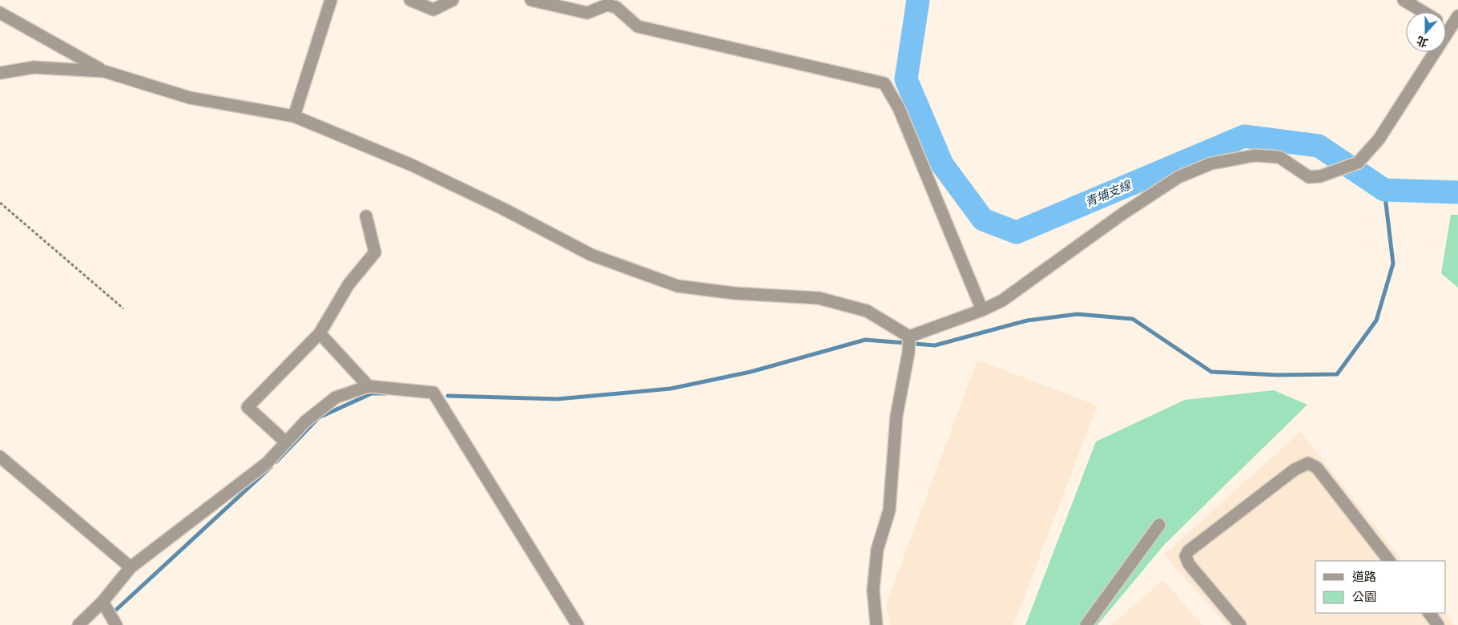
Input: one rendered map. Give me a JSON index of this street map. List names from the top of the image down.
{
  "water": ["青埔支線"],
  "legend": ["道路", "公園"],
  "north": "bottom"
}
